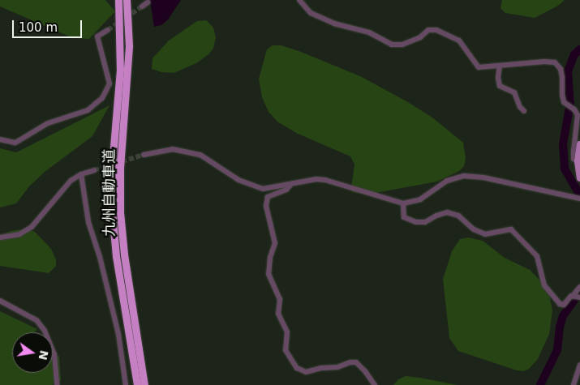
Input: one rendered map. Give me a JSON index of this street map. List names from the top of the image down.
{
  "streets": {
    "highway": ["九州自動車道"]
  },
  "scale_bar": "100 m",
  "north": "right"
}
